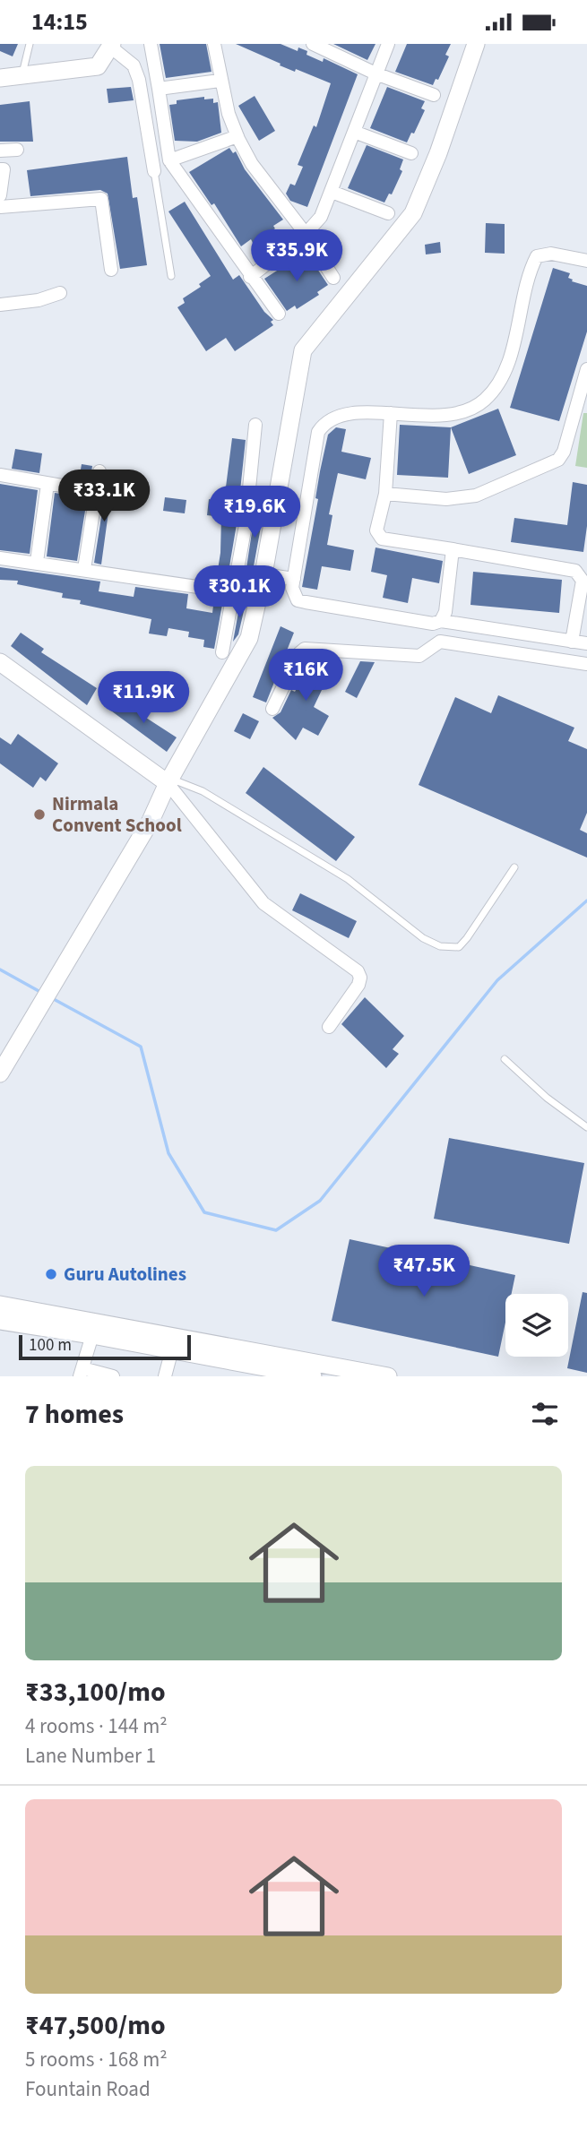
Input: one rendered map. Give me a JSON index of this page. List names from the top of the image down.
{
  "places": ["Nirmala Convent School", "Guru Autolines"],
  "scale_bar": "100 m",
  "page": {
    "status": "14:15",
    "price": [
      "₹35.9K",
      "₹33.1K",
      "₹19.6K",
      "₹30.1K",
      "₹16K",
      "₹11.9K",
      "₹47.5K"
    ],
    "scale": "100 m",
    "heading": "7 homes",
    "list": [
      {
        "name": "₹33,100/mo",
        "note": "4 rooms · 144 m² · Lane Number 1"
      },
      {
        "name": "₹47,500/mo",
        "note": "5 rooms · 168 m² · Fountain Road"
      }
    ]
  }
}
